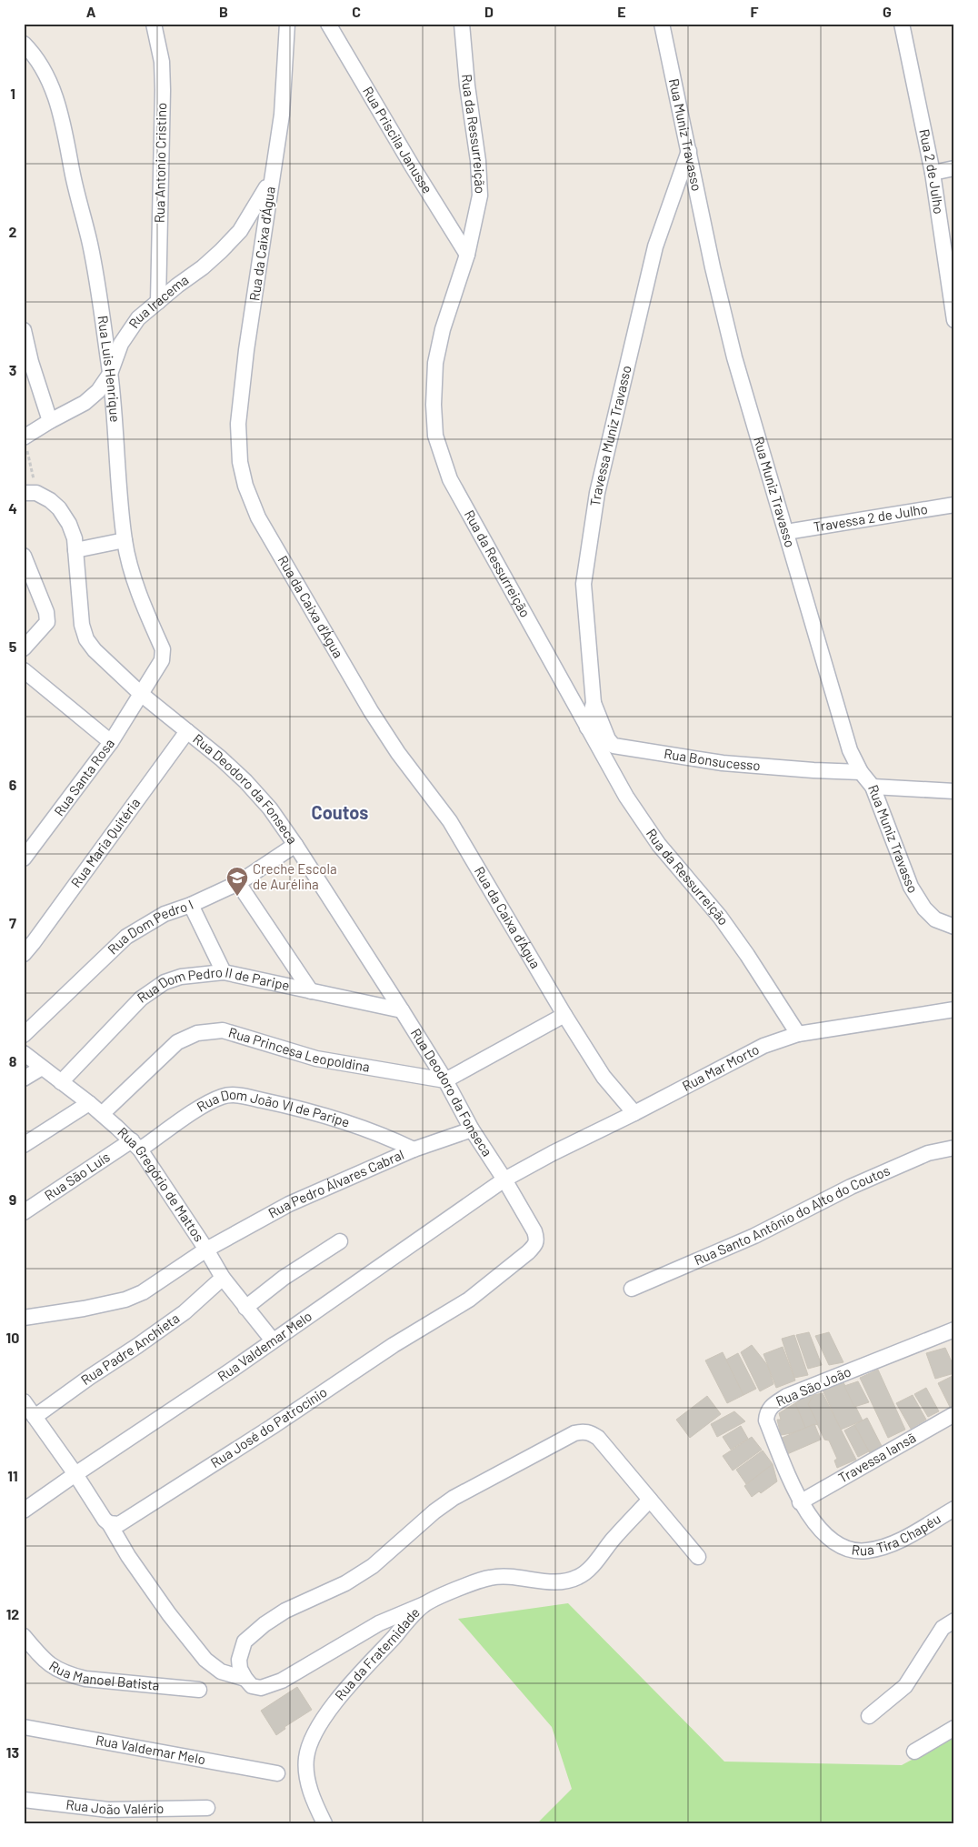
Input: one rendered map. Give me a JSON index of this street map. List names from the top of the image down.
{
  "streets": {
    "street": [
      "Rua da Ressurreição",
      "Rua Muniz Travasso",
      "Rua Priscila Janusse",
      "Rua Antonio Cristino",
      "Rua 2 de Julho",
      "Rua da Caixa d'Água",
      "Rua Iracema",
      "Rua Luis Henrique",
      "Travessa Muniz Travasso",
      "Travessa 2 de Julho",
      "Rua Bonsucesso",
      "Rua Santa Rosa",
      "Rua Deodoro da Fonseca",
      "Rua Maria Quitéria",
      "Rua Dom Pedro I",
      "Rua Dom Pedro II de Paripe",
      "Rua Princesa Leopoldina",
      "Rua Mar Morto",
      "Rua Dom João VI de Paripe",
      "Rua São Luís",
      "Rua Pedro Álvares Cabral",
      "Rua Gregório de Mattos",
      "Rua Santo Antônio do Alto do Coutos",
      "Rua Valdemar Melo",
      "Rua Padre Anchieta",
      "Rua São João",
      "Rua José do Patrocínio",
      "Travessa Iansã",
      "Rua Tira Chapéu",
      "Rua da Fraternidade",
      "Rua Manoel Batista",
      "Rua João Valério"
    ]
  },
  "crossings": [
    ["Rua da Ressurreição", "Rua Priscila Janusse"],
    ["Rua da Ressurreição", "Travessa Muniz Travasso"],
    ["Rua da Ressurreição", "Rua Mar Morto"],
    ["Rua Muniz Travasso", "Travessa Muniz Travasso"],
    ["Rua Muniz Travasso", "Travessa 2 de Julho"],
    ["Rua Muniz Travasso", "Rua Bonsucesso"],
    ["Rua Antonio Cristino", "Rua Iracema"],
    ["Rua da Caixa d'Água", "Rua Iracema"],
    ["Rua da Caixa d'Água", "Rua Mar Morto"],
    ["Rua Iracema", "Rua Luis Henrique"],
    ["Rua Luis Henrique", "Rua Santa Rosa"],
    ["Rua Luis Henrique", "Rua Deodoro da Fonseca"],
    ["Travessa Muniz Travasso", "Rua Bonsucesso"],
    ["Rua Santa Rosa", "Rua Deodoro da Fonseca"],
    ["Rua Deodoro da Fonseca", "Rua Maria Quitéria"],
    ["Rua Deodoro da Fonseca", "Rua Dom Pedro I"],
    ["Rua Deodoro da Fonseca", "Rua Dom Pedro II de Paripe"],
    ["Rua Deodoro da Fonseca", "Rua Princesa Leopoldina"],
    ["Rua Deodoro da Fonseca", "Rua Mar Morto"],
    ["Rua Deodoro da Fonseca", "Rua Pedro Álvares Cabral"],
    ["Rua Deodoro da Fonseca", "Rua Valdemar Melo"],
    ["Rua Deodoro da Fonseca", "Rua José do Patrocínio"],
    ["Rua Dom Pedro II de Paripe", "Rua Gregório de Mattos"],
    ["Rua Princesa Leopoldina", "Rua Gregório de Mattos"],
    ["Rua Mar Morto", "Rua Valdemar Melo"],
    ["Rua Dom João VI de Paripe", "Rua São Luís"],
    ["Rua Dom João VI de Paripe", "Rua Pedro Álvares Cabral"],
    ["Rua Dom João VI de Paripe", "Rua Gregório de Mattos"],
    ["Rua São Luís", "Rua Gregório de Mattos"],
    ["Rua Pedro Álvares Cabral", "Rua Gregório de Mattos"],
    ["Rua Gregório de Mattos", "Rua Valdemar Melo"],
    ["Rua Gregório de Mattos", "Rua Padre Anchieta"],
    ["Rua São João", "Travessa Iansã"],
    ["Rua São João", "Rua Tira Chapéu"],
    ["Travessa Iansã", "Rua Tira Chapéu"]
  ],
  "districts": ["Coutos"],
  "places": {
    "school or university": ["Creche Escola de Aurélina"]
  },
  "grid": {
    "columns": [
      "A",
      "B",
      "C",
      "D",
      "E",
      "F",
      "G"
    ],
    "rows": [
      "1",
      "2",
      "3",
      "4",
      "5",
      "6",
      "7",
      "8",
      "9",
      "10",
      "11",
      "12",
      "13"
    ]
  }
}
